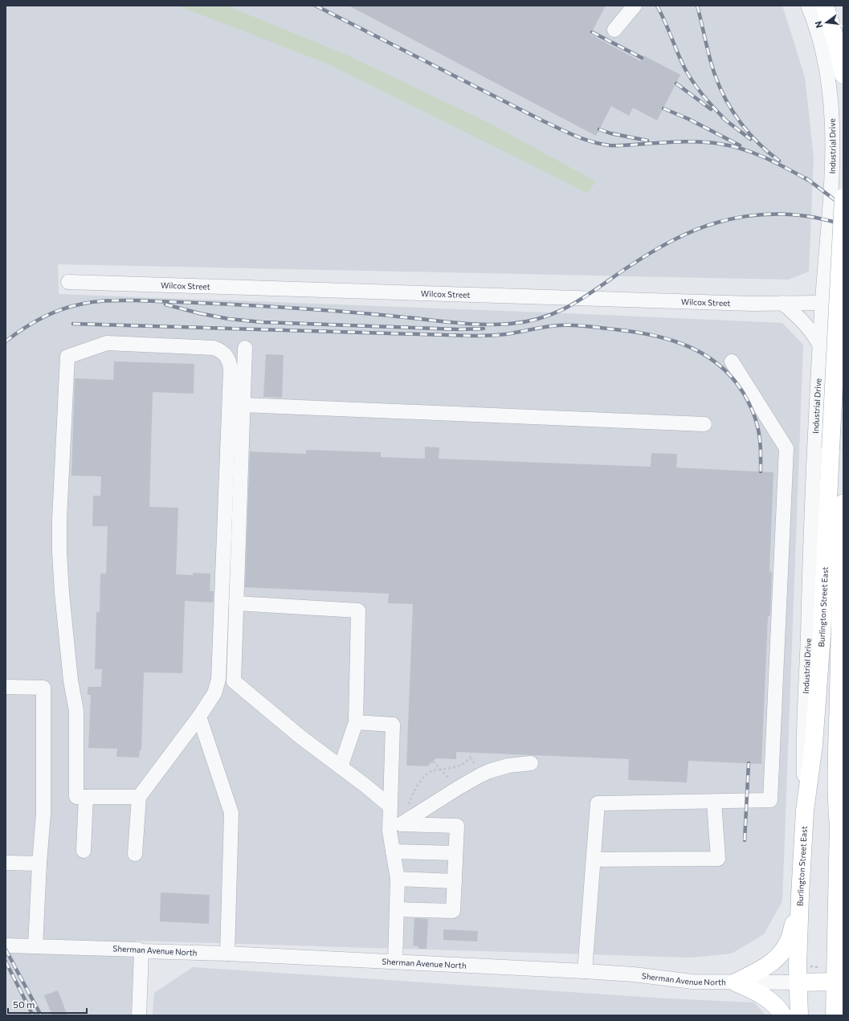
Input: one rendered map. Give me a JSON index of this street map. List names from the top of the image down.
{
  "streets": {
    "main road": ["Burlington Street East", "Sherman Avenue North"],
    "street": ["Industrial Drive", "Wilcox Street"]
  },
  "crossings": [
    ["Industrial Drive", "Wilcox Street"],
    ["Industrial Drive", "Burlington Street East"],
    ["Burlington Street East", "Sherman Avenue North"]
  ],
  "scale_bar": "50 m",
  "north": "left"
}
